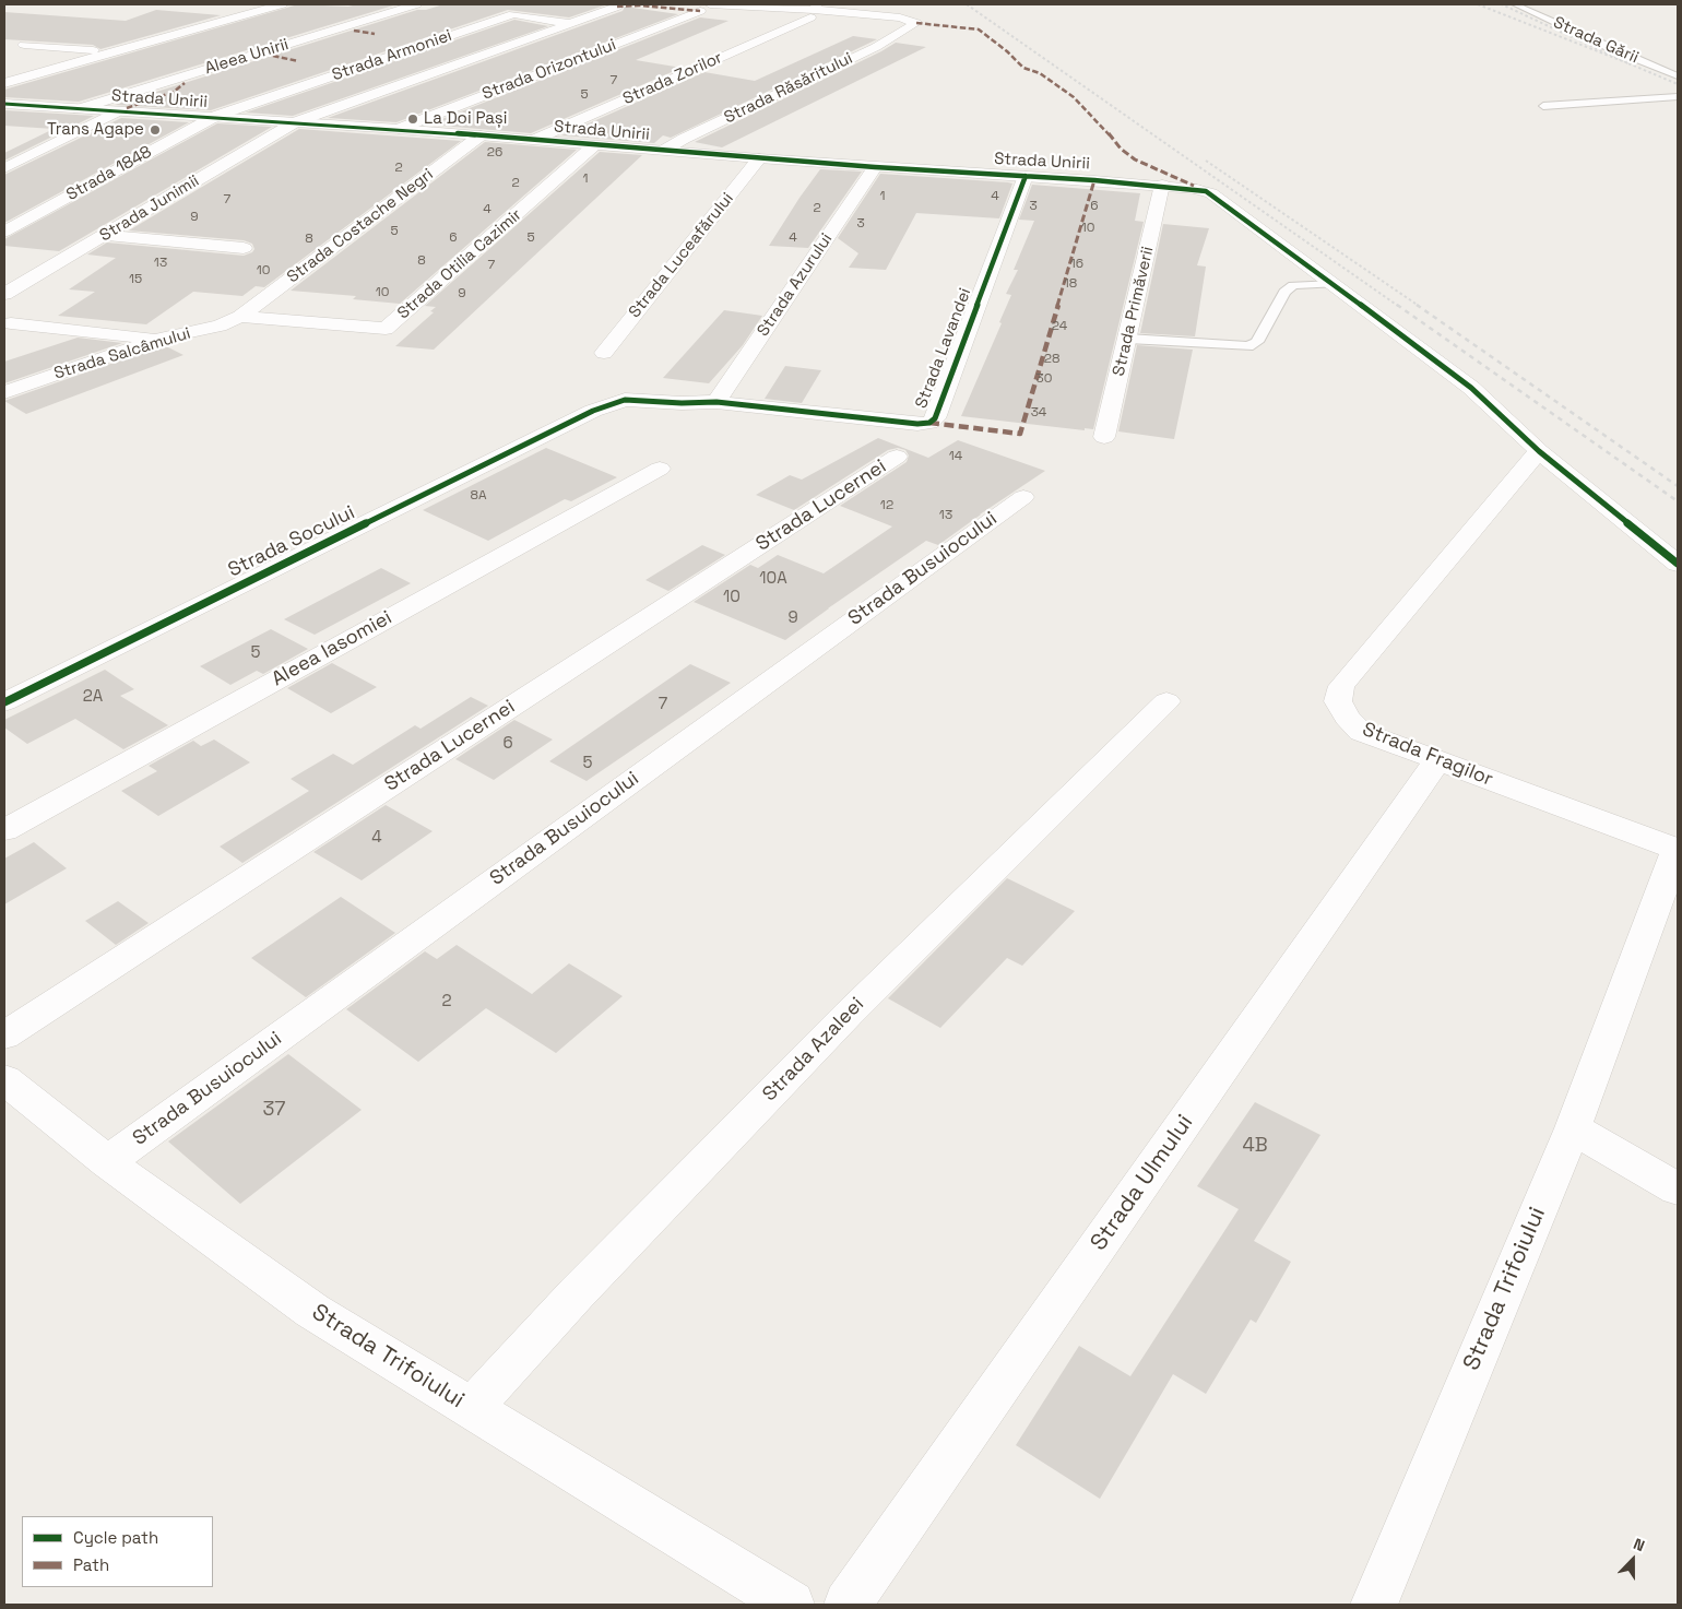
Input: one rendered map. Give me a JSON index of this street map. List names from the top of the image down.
{
  "streets": {
    "street": [
      "Strada Armoniei",
      "Aleea Unirii",
      "Strada Orizontului",
      "Strada Zorilor",
      "Strada Răsăritului",
      "Strada Unirii",
      "Strada 1848",
      "Strada Junimii",
      "Strada Costache Negri",
      "Strada Luceafǎrului",
      "Strada Otilia Cazimir",
      "Strada Azurului",
      "Strada Primăverii",
      "Strada Lavandei",
      "Strada Salcâmului",
      "Strada Lucernei",
      "Strada Socului",
      "Strada Busuiocului",
      "Aleea Iasomiei",
      "Strada Fragilor",
      "Strada Azaleei",
      "Strada Ulmului",
      "Strada Trifoiului"
    ],
    "lane": ["Strada Gării"]
  },
  "crossings": [
    ["Strada Armoniei", "Strada Unirii"],
    ["Strada Armoniei", "Strada 1848"],
    ["Strada Armoniei", "Strada Junimii"],
    ["Aleea Unirii", "Strada Unirii"],
    ["Strada Orizontului", "Strada Unirii"],
    ["Strada Zorilor", "Strada Răsăritului"],
    ["Strada Zorilor", "Strada Unirii"],
    ["Strada Răsăritului", "Strada Unirii"],
    ["Strada Unirii", "Strada 1848"],
    ["Strada Unirii", "Strada Junimii"],
    ["Strada Unirii", "Strada Costache Negri"],
    ["Strada Unirii", "Strada Luceafǎrului"],
    ["Strada Unirii", "Strada Otilia Cazimir"],
    ["Strada Unirii", "Strada Azurului"],
    ["Strada Unirii", "Strada Primăverii"],
    ["Strada Unirii", "Strada Lavandei"],
    ["Strada Unirii", "Strada Fragilor"],
    ["Strada Costache Negri", "Strada Otilia Cazimir"],
    ["Strada Costache Negri", "Strada Salcâmului"],
    ["Strada Otilia Cazimir", "Strada Salcâmului"],
    ["Strada Azurului", "Strada Lavandei"],
    ["Strada Azurului", "Strada Socului"],
    ["Strada Lavandei", "Strada Socului"],
    ["Strada Busuiocului", "Strada Trifoiului"],
    ["Strada Fragilor", "Strada Ulmului"],
    ["Strada Fragilor", "Strada Trifoiului"],
    ["Strada Azaleei", "Strada Trifoiului"]
  ],
  "places": ["La Doi Pași", "Trans Agape"],
  "house_numbers": [
    "7",
    "5",
    "26",
    "2",
    "1",
    "2",
    "1",
    "4",
    "7",
    "3",
    "6",
    "2",
    "4",
    "9",
    "3",
    "10",
    "5",
    "6",
    "5",
    "4",
    "8",
    "8",
    "13",
    "16",
    "7",
    "10",
    "15",
    "18",
    "10",
    "9",
    "24",
    "28",
    "30",
    "34",
    "14",
    "8A",
    "12",
    "13",
    "10A",
    "10",
    "9",
    "5",
    "2A",
    "7",
    "6",
    "5",
    "4",
    "2",
    "37",
    "4B"
  ],
  "legend": ["Cycle path", "Path"],
  "north": "top"
}
